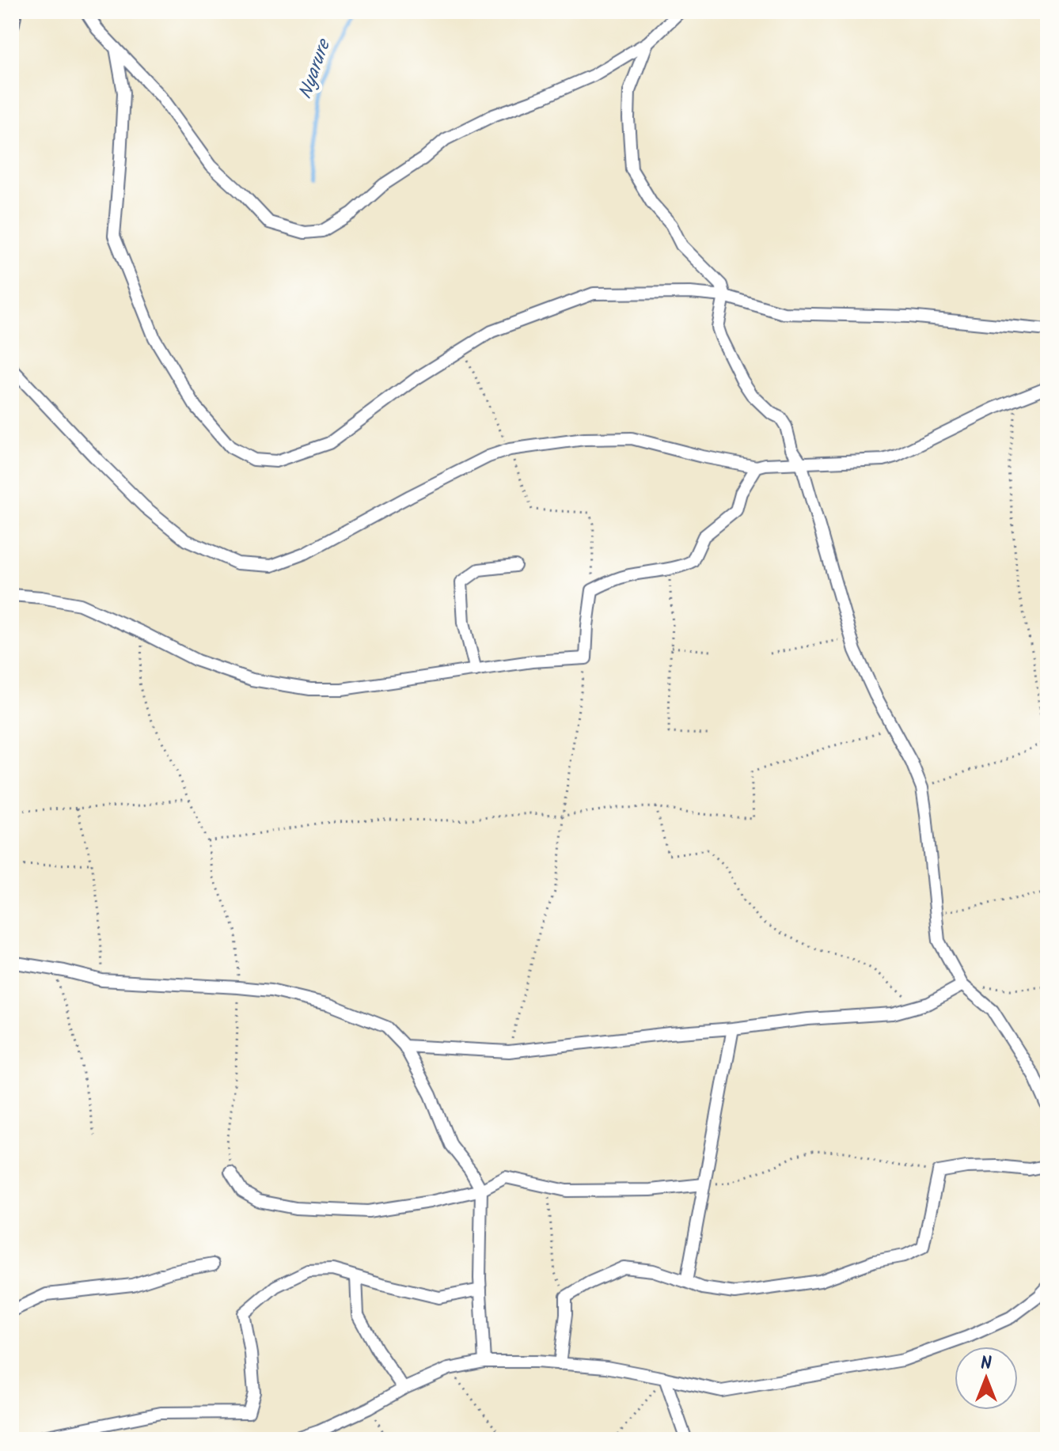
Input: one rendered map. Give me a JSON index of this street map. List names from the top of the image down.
{
  "water": ["Nyarure"],
  "north": "top"
}
